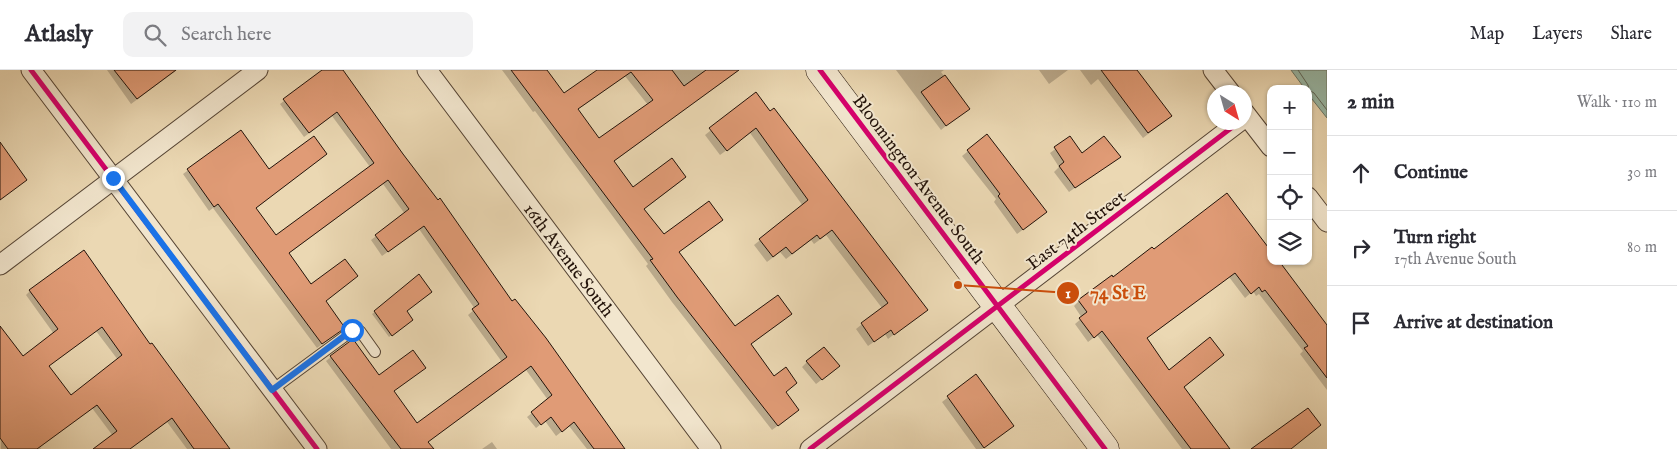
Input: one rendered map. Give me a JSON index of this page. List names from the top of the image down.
{
  "streets": {
    "street": ["Bloomington Avenue South", "East 74th Street", "16th Avenue South"]
  },
  "crossings": [
    ["Bloomington Avenue South", "East 74th Street"]
  ],
  "places": ["74 St E"],
  "north": "bottom right",
  "page": {
    "header": "Atlasly",
    "search": "Search here",
    "nav": ["Map", "Layers", "Share"],
    "heading": ["2 min", "Walk · 110 m"],
    "map_buttons": ["+", "−"],
    "list": [
      ["Continue", "30 m"],
      ["Turn right", "17th Avenue South", "80 m"],
      "Arrive at destination"
    ]
  }
}
